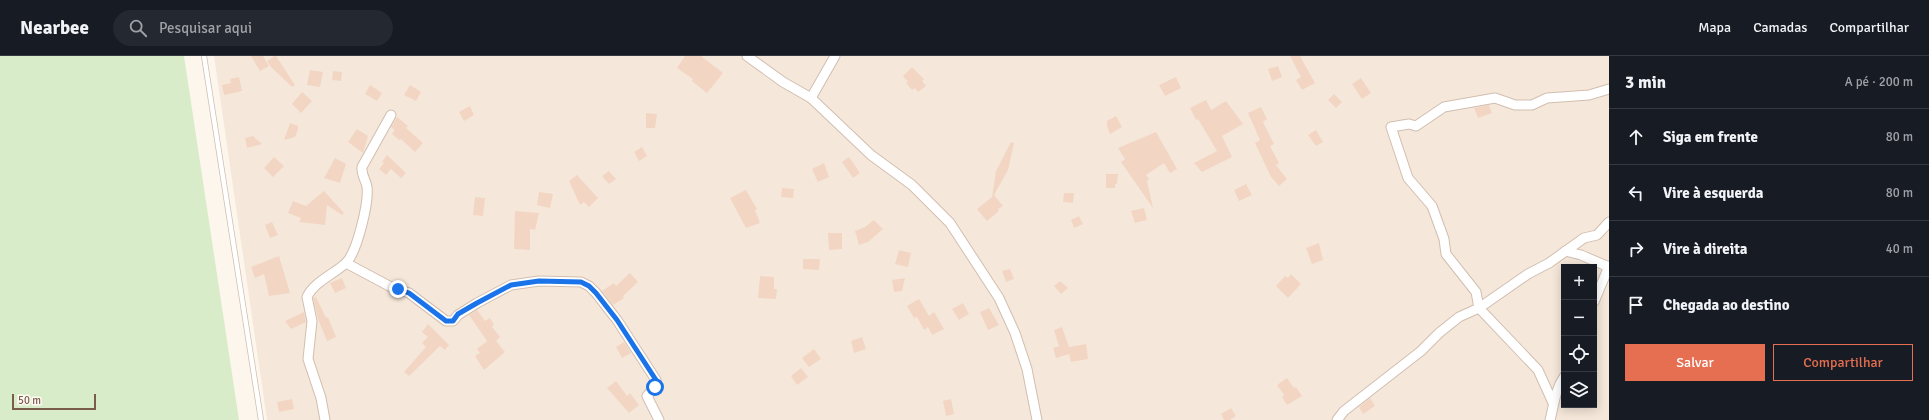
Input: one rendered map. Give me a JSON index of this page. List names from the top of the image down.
{
  "scale_bar": "50 m",
  "page": {
    "header": "Nearbee",
    "search": "Pesquisar aqui",
    "nav": ["Mapa", "Camadas", "Compartilhar"],
    "heading": ["3 min", "A pé · 200 m"],
    "list": [
      ["Siga em frente", "80 m"],
      ["Vire à esquerda", "80 m"],
      ["Vire à direita", "40 m"],
      "Chegada ao destino"
    ],
    "map_buttons": ["+", "−"],
    "buttons": ["Salvar", "Compartilhar"],
    "scale": "50 m"
  }
}
